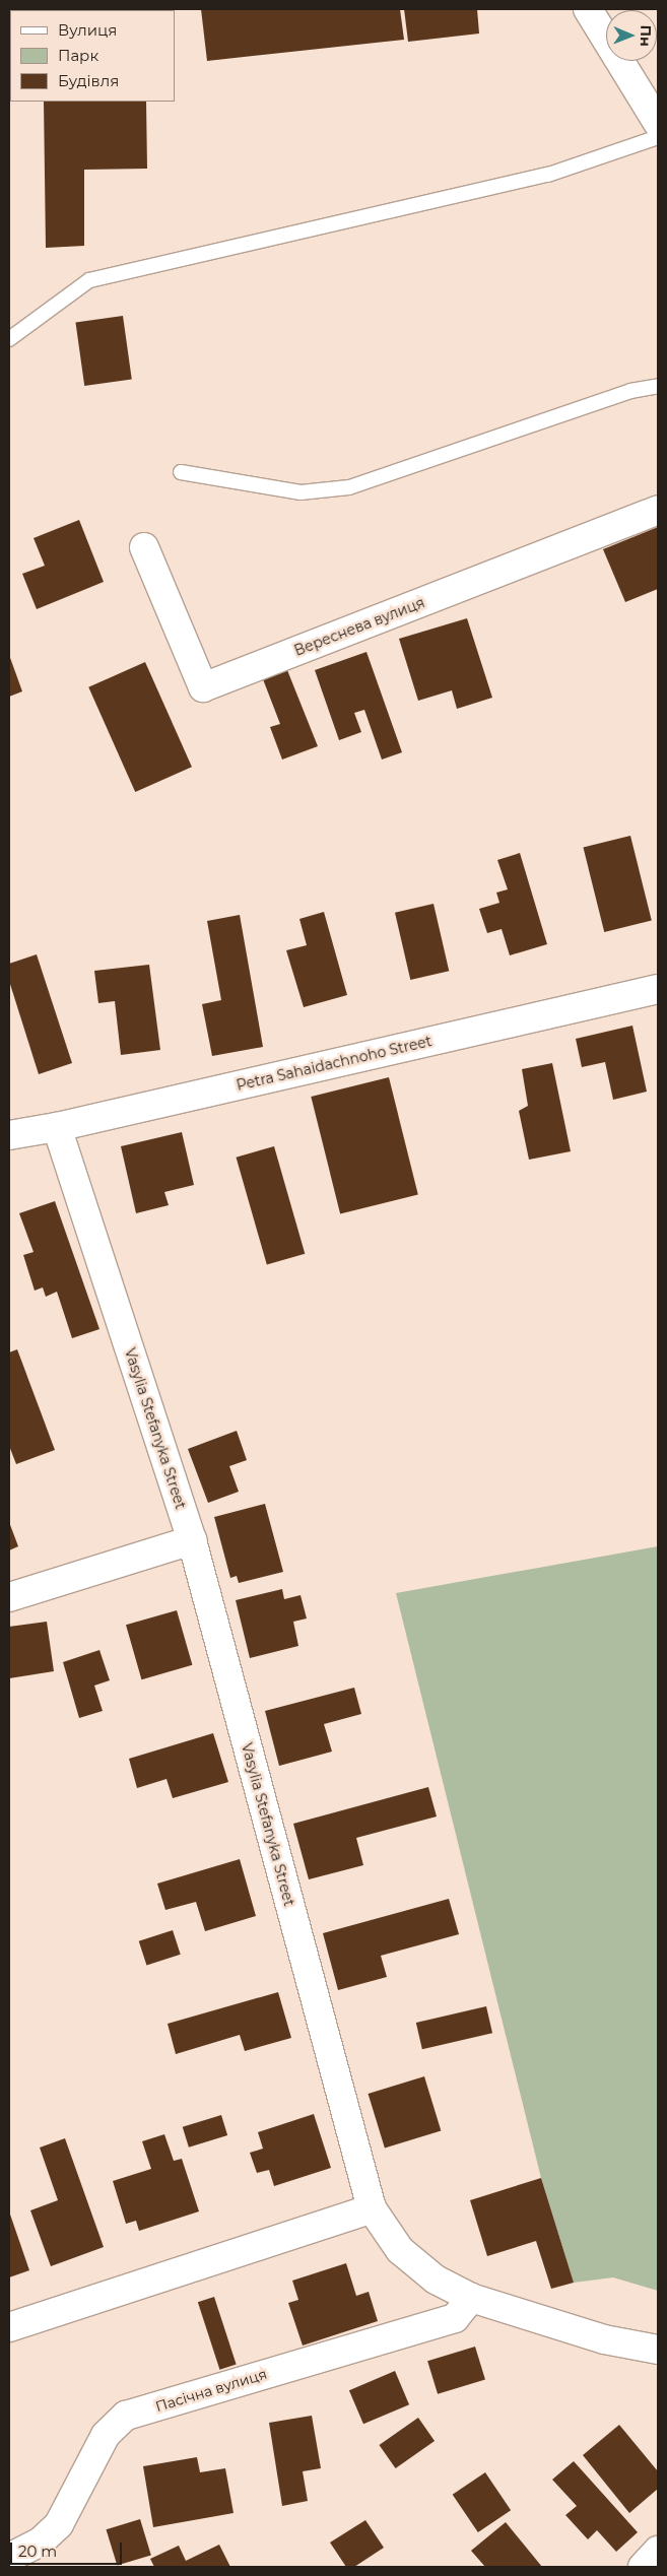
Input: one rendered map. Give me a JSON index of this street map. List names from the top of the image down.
{
  "streets": {
    "street": [
      "Вереснева вулиця",
      "Petra Sahaidachnoho Street",
      "Vasylia Stefanyka Street",
      "Пасічна вулиця"
    ]
  },
  "crossings": [
    ["Petra Sahaidachnoho Street", "Vasylia Stefanyka Street"],
    ["Vasylia Stefanyka Street", "Пасічна вулиця"]
  ],
  "legend": ["Вулиця", "Парк", "Будівля"],
  "scale_bar": "20 m",
  "north": "right"
}
